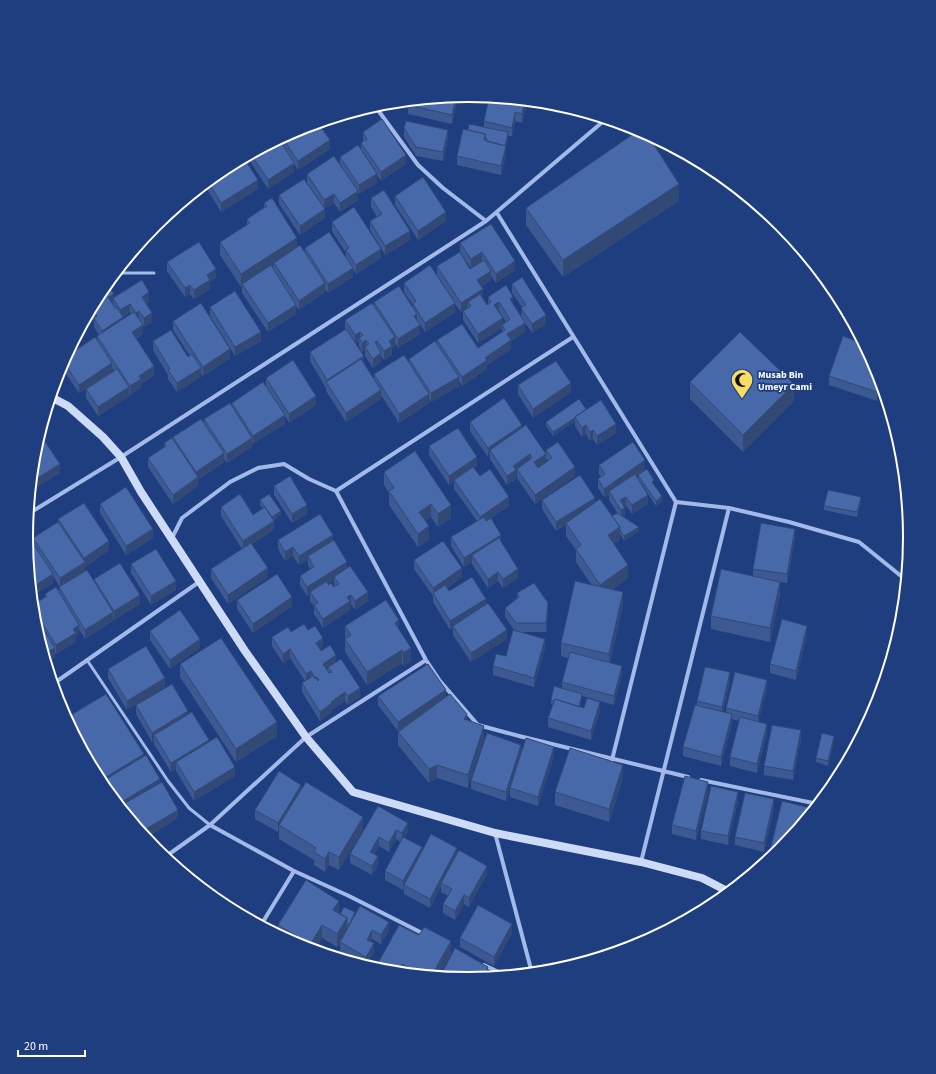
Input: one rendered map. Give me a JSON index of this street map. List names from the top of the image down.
{
  "places": {
    "mosque": ["Musab Bin Umeyr Cami"]
  },
  "scale_bar": "20 m"
}
